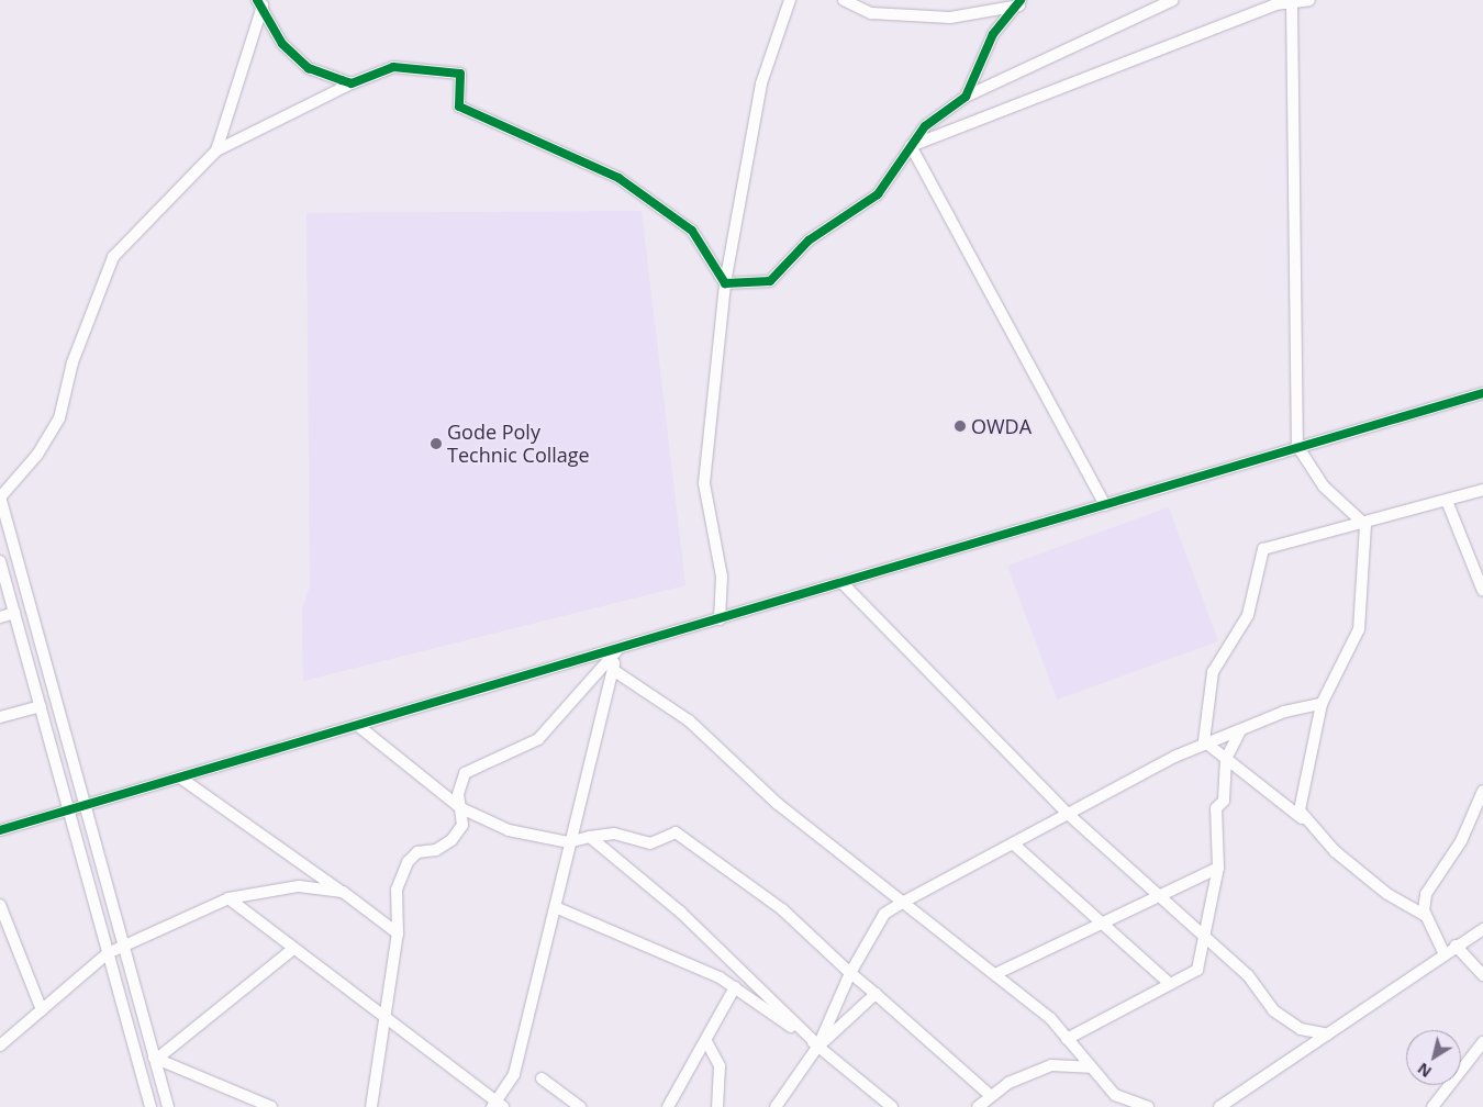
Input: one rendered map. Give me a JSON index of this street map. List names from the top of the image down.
{
  "places": ["OWDA", "Gode Poly Technic Collage"],
  "north": "bottom left"
}
